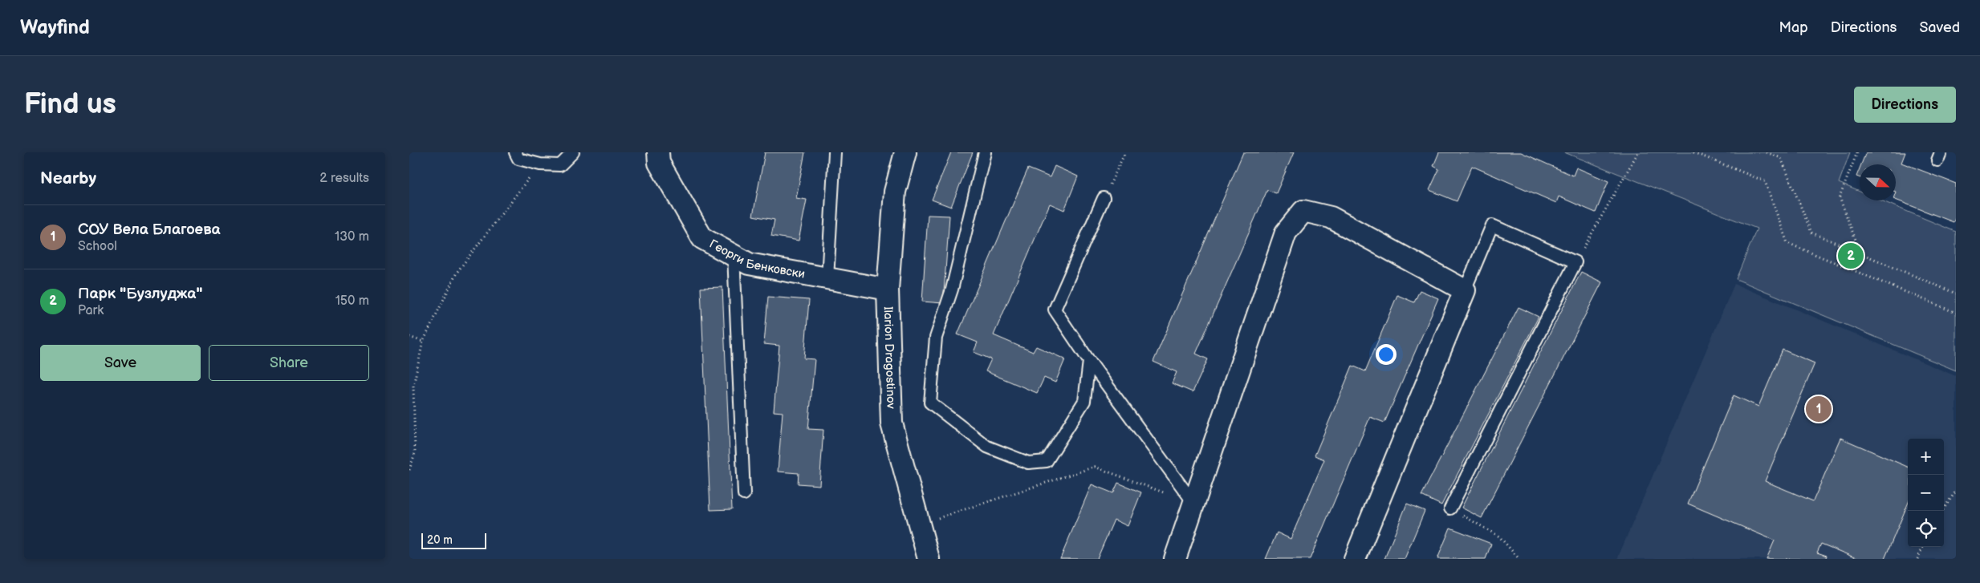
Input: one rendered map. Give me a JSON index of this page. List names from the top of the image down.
{
  "streets": {
    "street": ["Георги Бенковски", "Ilarion Dragostinov"]
  },
  "crossings": [
    ["Георги Бенковски", "Ilarion Dragostinov"]
  ],
  "scale_bar": "20 m",
  "north": "right",
  "page": {
    "header": "Wayfind",
    "nav": ["Map", "Directions", "Saved"],
    "buttons": [
      "Directions",
      ["Save", "Share"]
    ],
    "title": "Find us",
    "heading": ["Nearby", "2 results"],
    "list": [
      {
        "mark": "1",
        "name": "СОУ Вела Благоева",
        "note": "School",
        "value": "130 m"
      },
      {
        "mark": "2",
        "name": "Парк \"Бузлуджа\"",
        "note": "Park",
        "value": "150 m"
      }
    ],
    "pins": ["2", "1"],
    "map_buttons": ["+", "−"],
    "scale": "20 m"
  }
}
